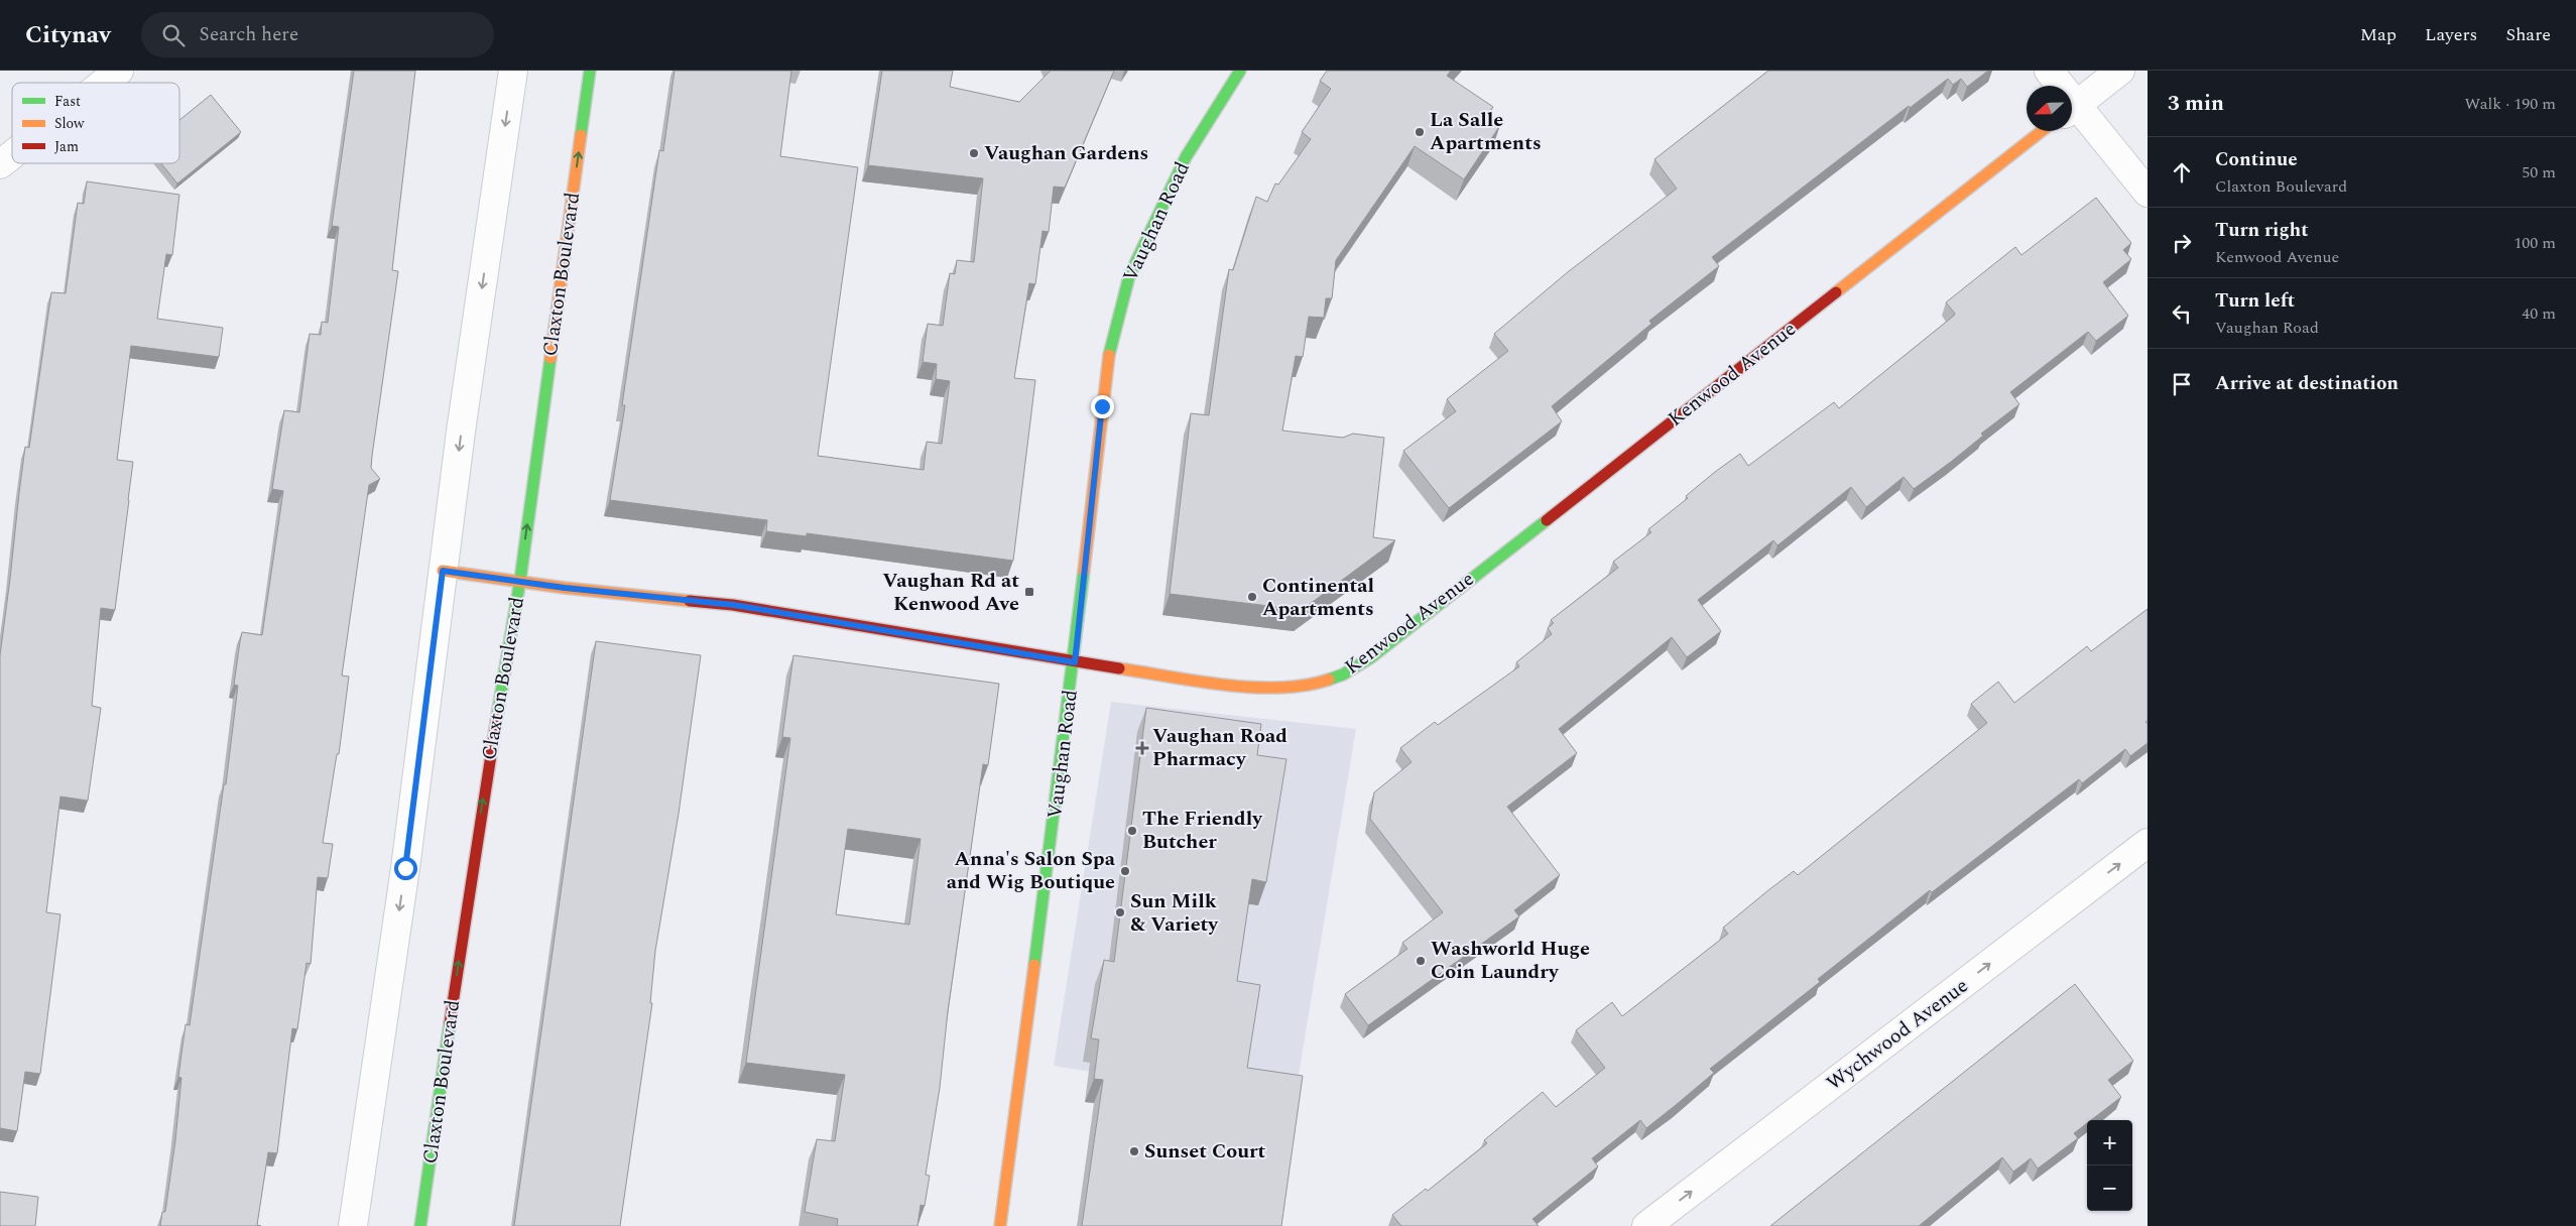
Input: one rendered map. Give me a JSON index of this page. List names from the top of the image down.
{
  "streets": {
    "street": [
      "Vaughan Road",
      "Claxton Boulevard",
      "Kenwood Avenue",
      "Wychwood Avenue"
    ]
  },
  "crossings": [
    ["Vaughan Road", "Kenwood Avenue"],
    ["Claxton Boulevard", "Kenwood Avenue"]
  ],
  "one_way": ["Wychwood Avenue"],
  "places": {
    "other": [
      "La Salle Apartments",
      "Vaughan Gardens",
      "Continental Apartments",
      "The Friendly Butcher",
      "Anna's Salon Spa and Wig Boutique",
      "Sun Milk & Variety",
      "Washworld Huge Coin Laundry",
      "Sunset Court"
    ],
    "transit": ["Vaughan Rd at Kenwood Ave"],
    "health": ["Vaughan Road Pharmacy"]
  },
  "legend": ["Fast", "Slow", "Jam"],
  "north": "left",
  "page": {
    "header": "Citynav",
    "search": "Search here",
    "nav": ["Map", "Layers", "Share"],
    "heading": ["3 min", "Walk · 190 m"],
    "list": [
      ["Continue", "Claxton Boulevard", "50 m"],
      ["Turn right", "Kenwood Avenue", "100 m"],
      ["Turn left", "Vaughan Road", "40 m"],
      "Arrive at destination"
    ],
    "map_buttons": ["+", "−"]
  }
}
